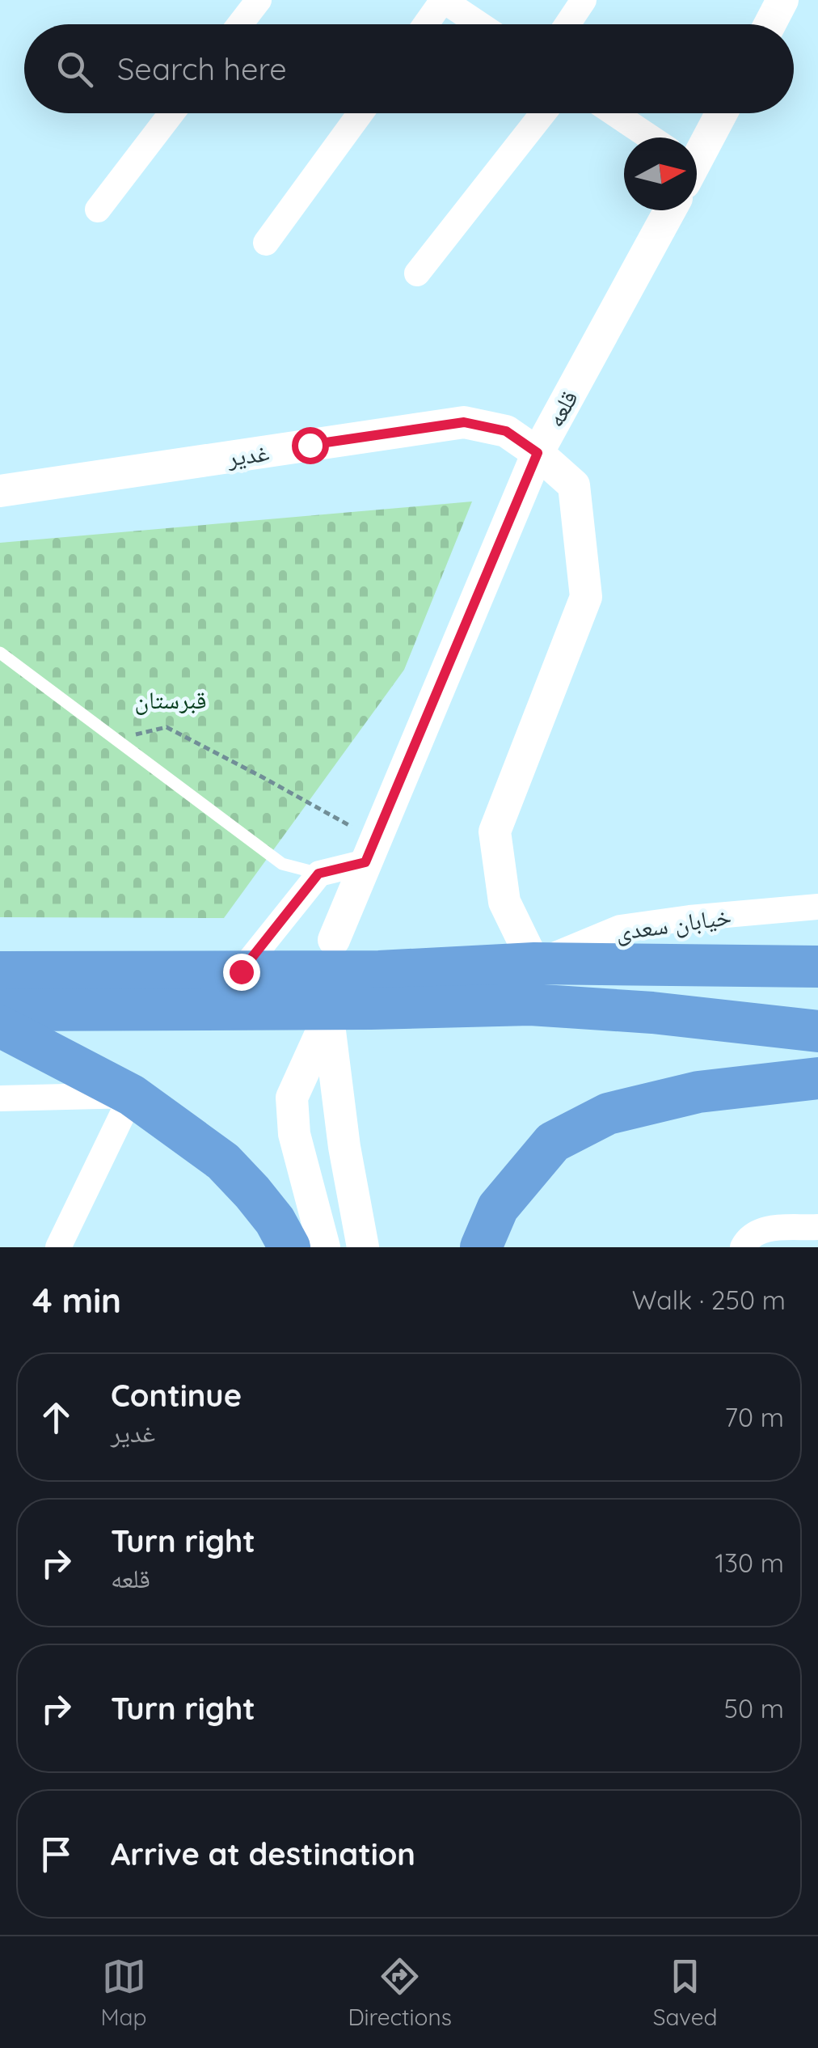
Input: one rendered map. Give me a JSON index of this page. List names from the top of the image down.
{
  "streets": {
    "street": ["قلعه", "غدیر", "خیابان سعدی"]
  },
  "crossings": [
    ["قلعه", "غدیر"],
    ["غدیر", "خیابان سعدی"]
  ],
  "parks": ["قبرستان"],
  "north": "right",
  "page": {
    "search": "Search here",
    "heading": ["4 min", "Walk · 250 m"],
    "list": [
      ["Continue", "غدیر", "70 m"],
      ["Turn right", "قلعه", "130 m"],
      ["Turn right", "50 m"],
      "Arrive at destination"
    ],
    "nav": ["Map", "Directions", "Saved"]
  }
}
